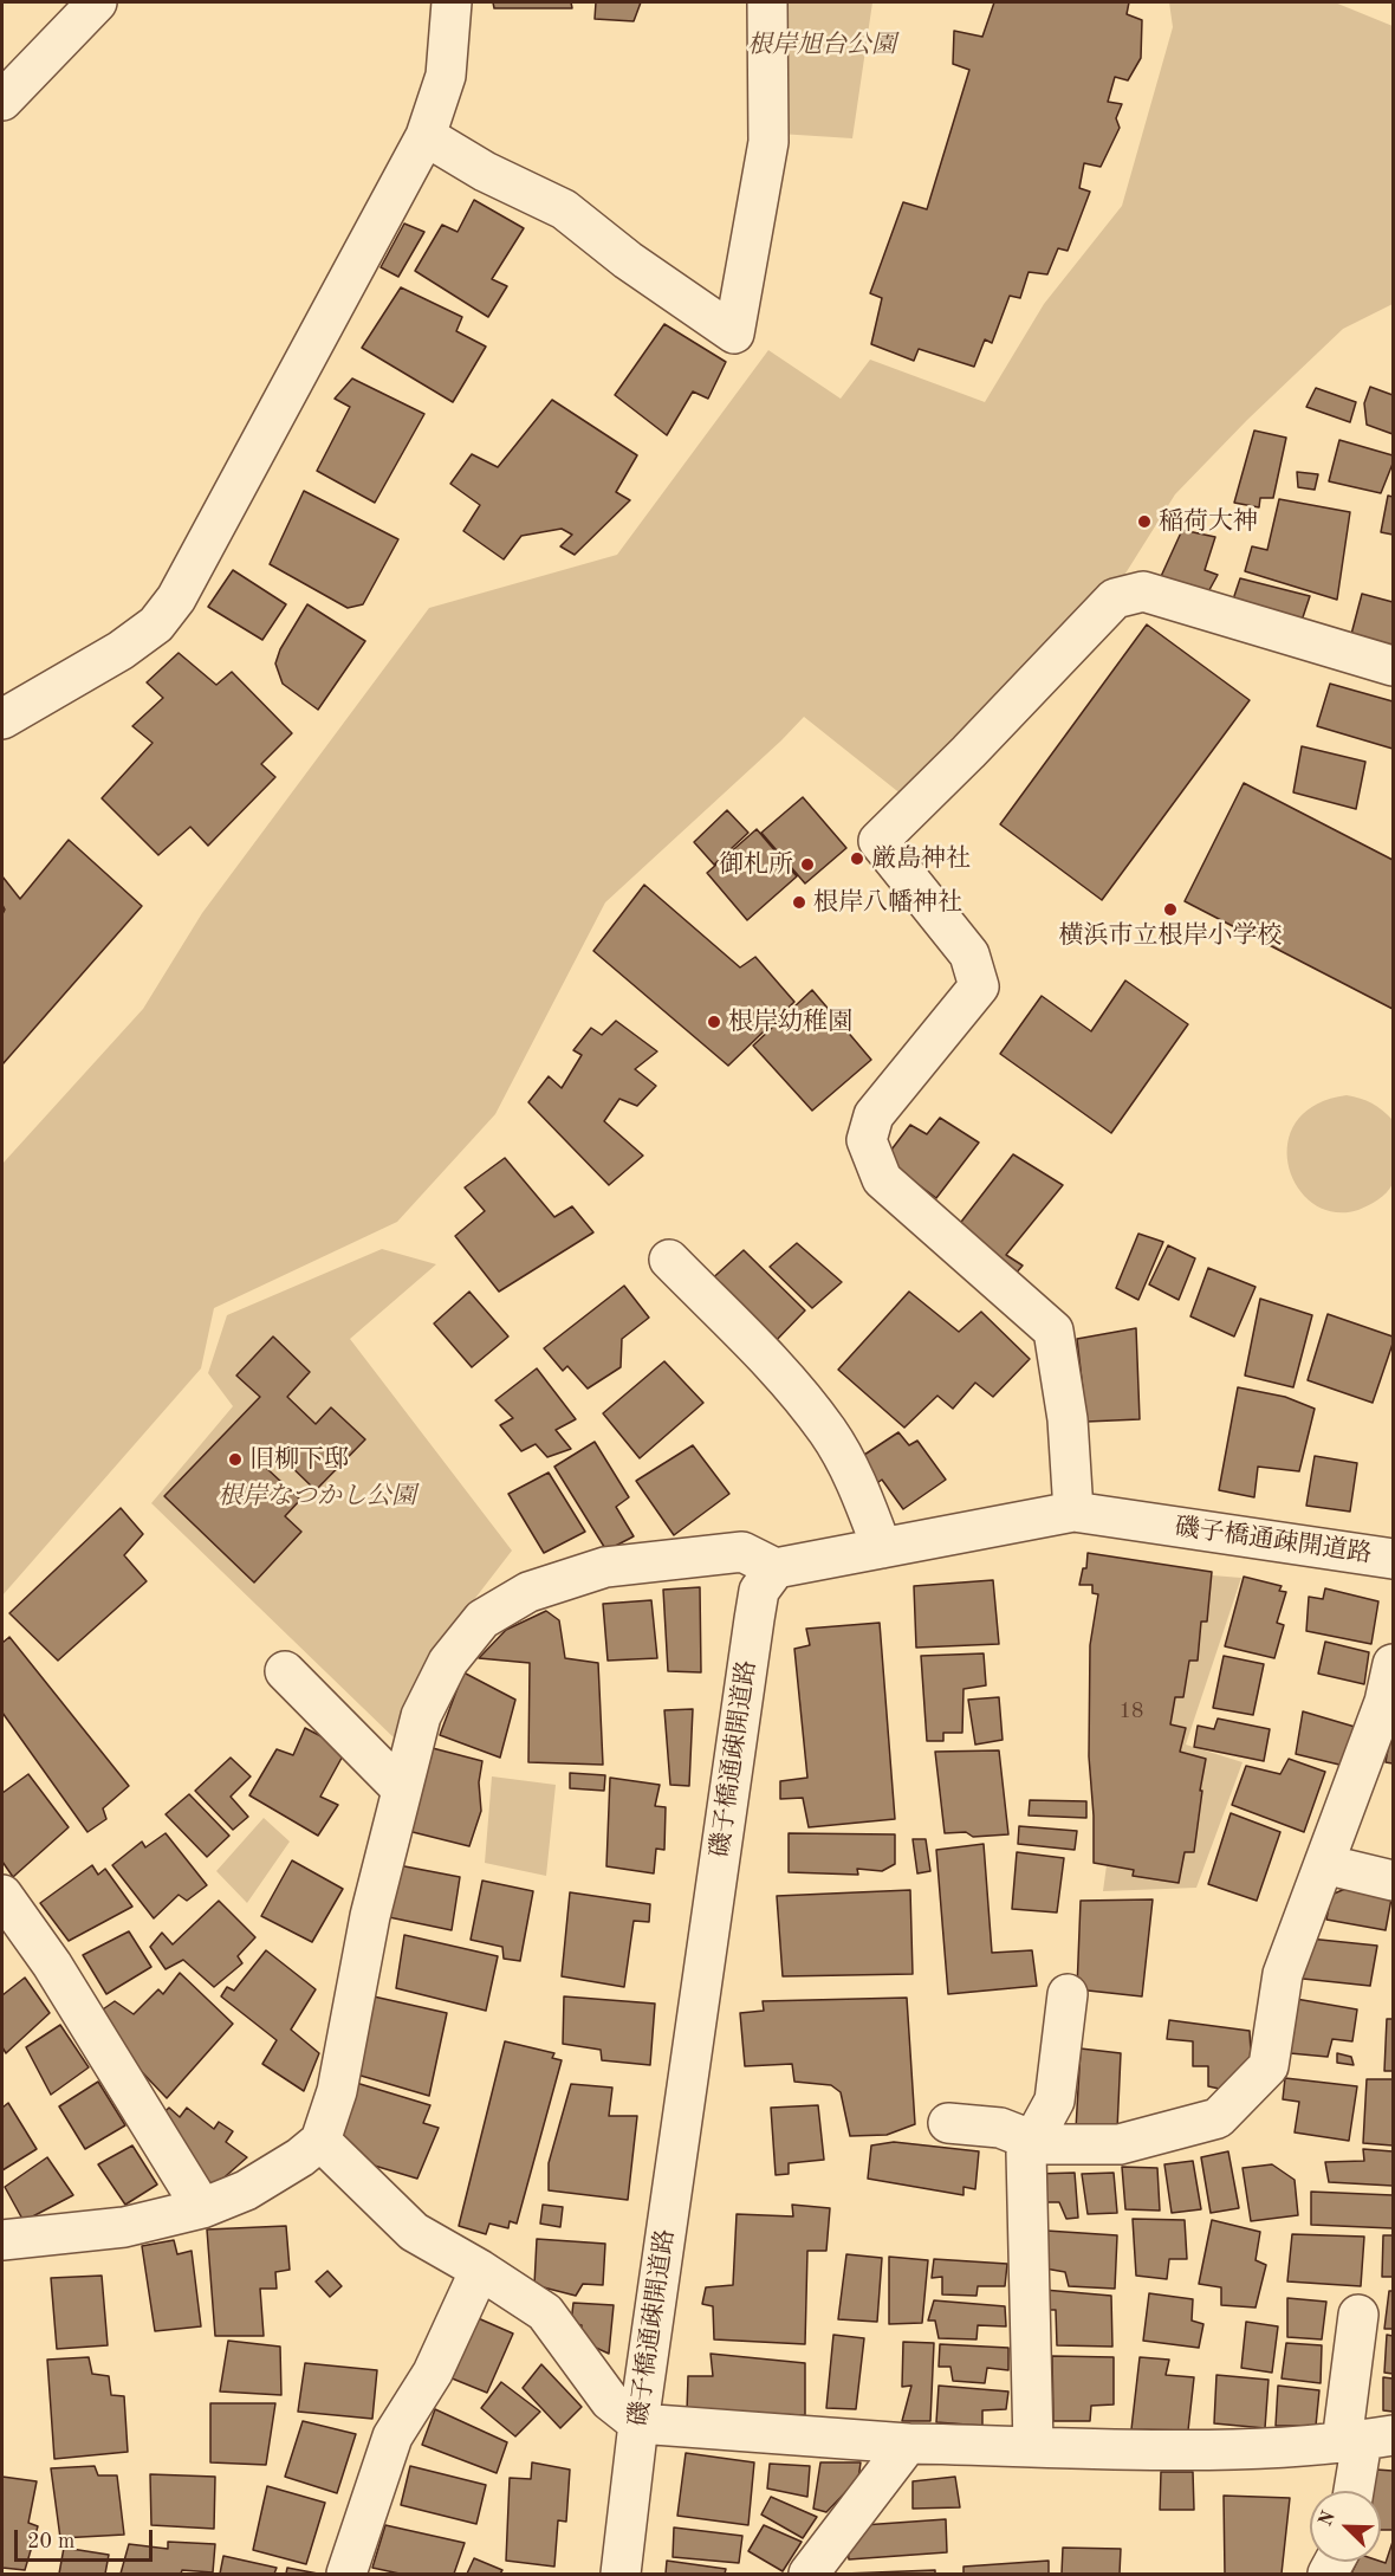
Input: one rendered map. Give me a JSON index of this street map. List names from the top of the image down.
{
  "streets": {
    "street": ["磯子橋通疎開道路"]
  },
  "parks": ["根岸旭台公園", "根岸なつかし公園"],
  "places": [
    "稲荷大神",
    "厳島神社",
    "御札所",
    "根岸八幡神社",
    "横浜市立根岸小学校",
    "根岸幼稚園",
    "旧柳下邸"
  ],
  "house_numbers": ["18"],
  "scale_bar": "20 m",
  "north": "top left"
}
